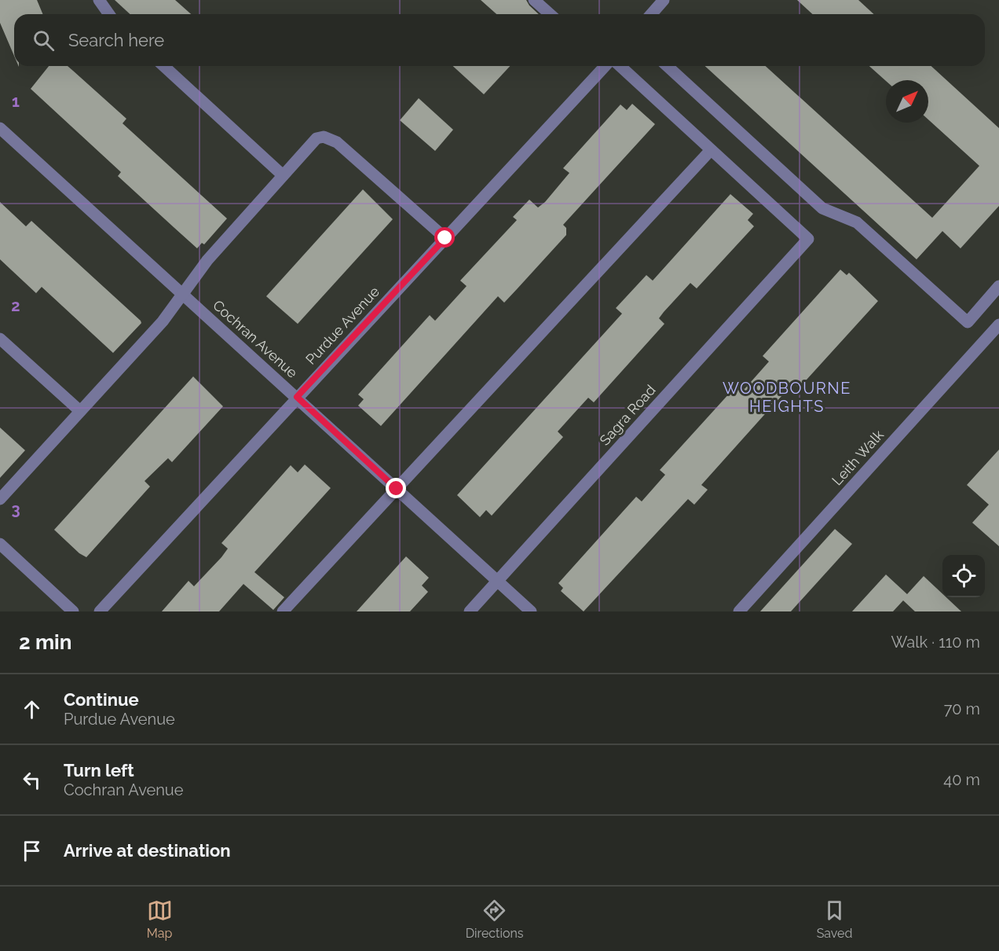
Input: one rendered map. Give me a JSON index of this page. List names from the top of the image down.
{
  "streets": {
    "street": [
      "Purdue Avenue",
      "Cochran Avenue",
      "Sagra Road",
      "Leith Walk"
    ]
  },
  "crossings": [
    ["Purdue Avenue", "Cochran Avenue"],
    ["Cochran Avenue", "Sagra Road"]
  ],
  "districts": ["WOODBOURNE HEIGHTS"],
  "north": "top right",
  "page": {
    "search": "Search here",
    "heading": ["2 min", "Walk · 110 m"],
    "list": [
      ["Continue", "Purdue Avenue", "70 m"],
      ["Turn left", "Cochran Avenue", "40 m"],
      "Arrive at destination"
    ],
    "nav": ["Map", "Directions", "Saved"]
  },
  "grid": {
    "rows": ["1", "2", "3"]
  }
}
